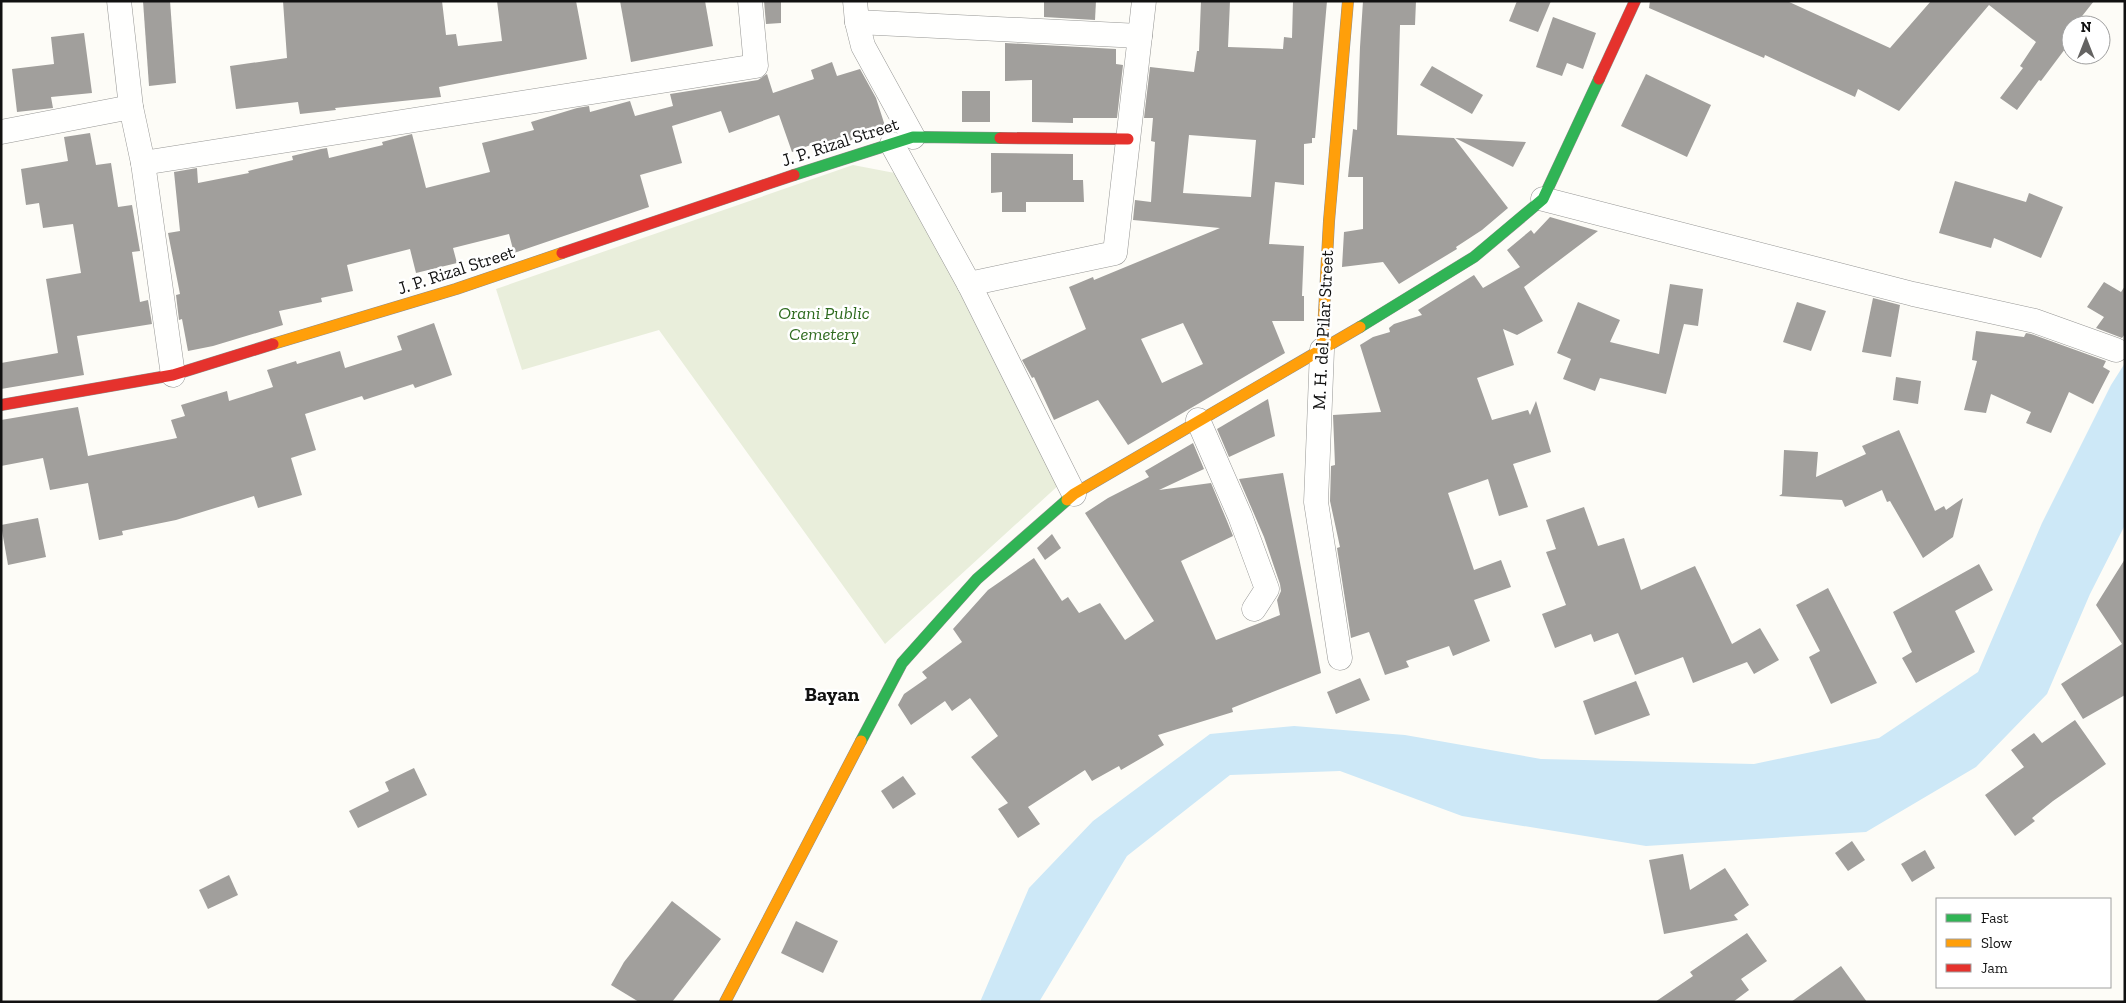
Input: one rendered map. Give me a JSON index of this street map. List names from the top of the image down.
{
  "streets": {
    "street": ["J. P. Rizal Street", "M. H. del Pilar Street"]
  },
  "districts": ["Bayan"],
  "parks": ["Orani Public Cemetery"],
  "legend": ["Fast", "Slow", "Jam"],
  "north": "top"
}
